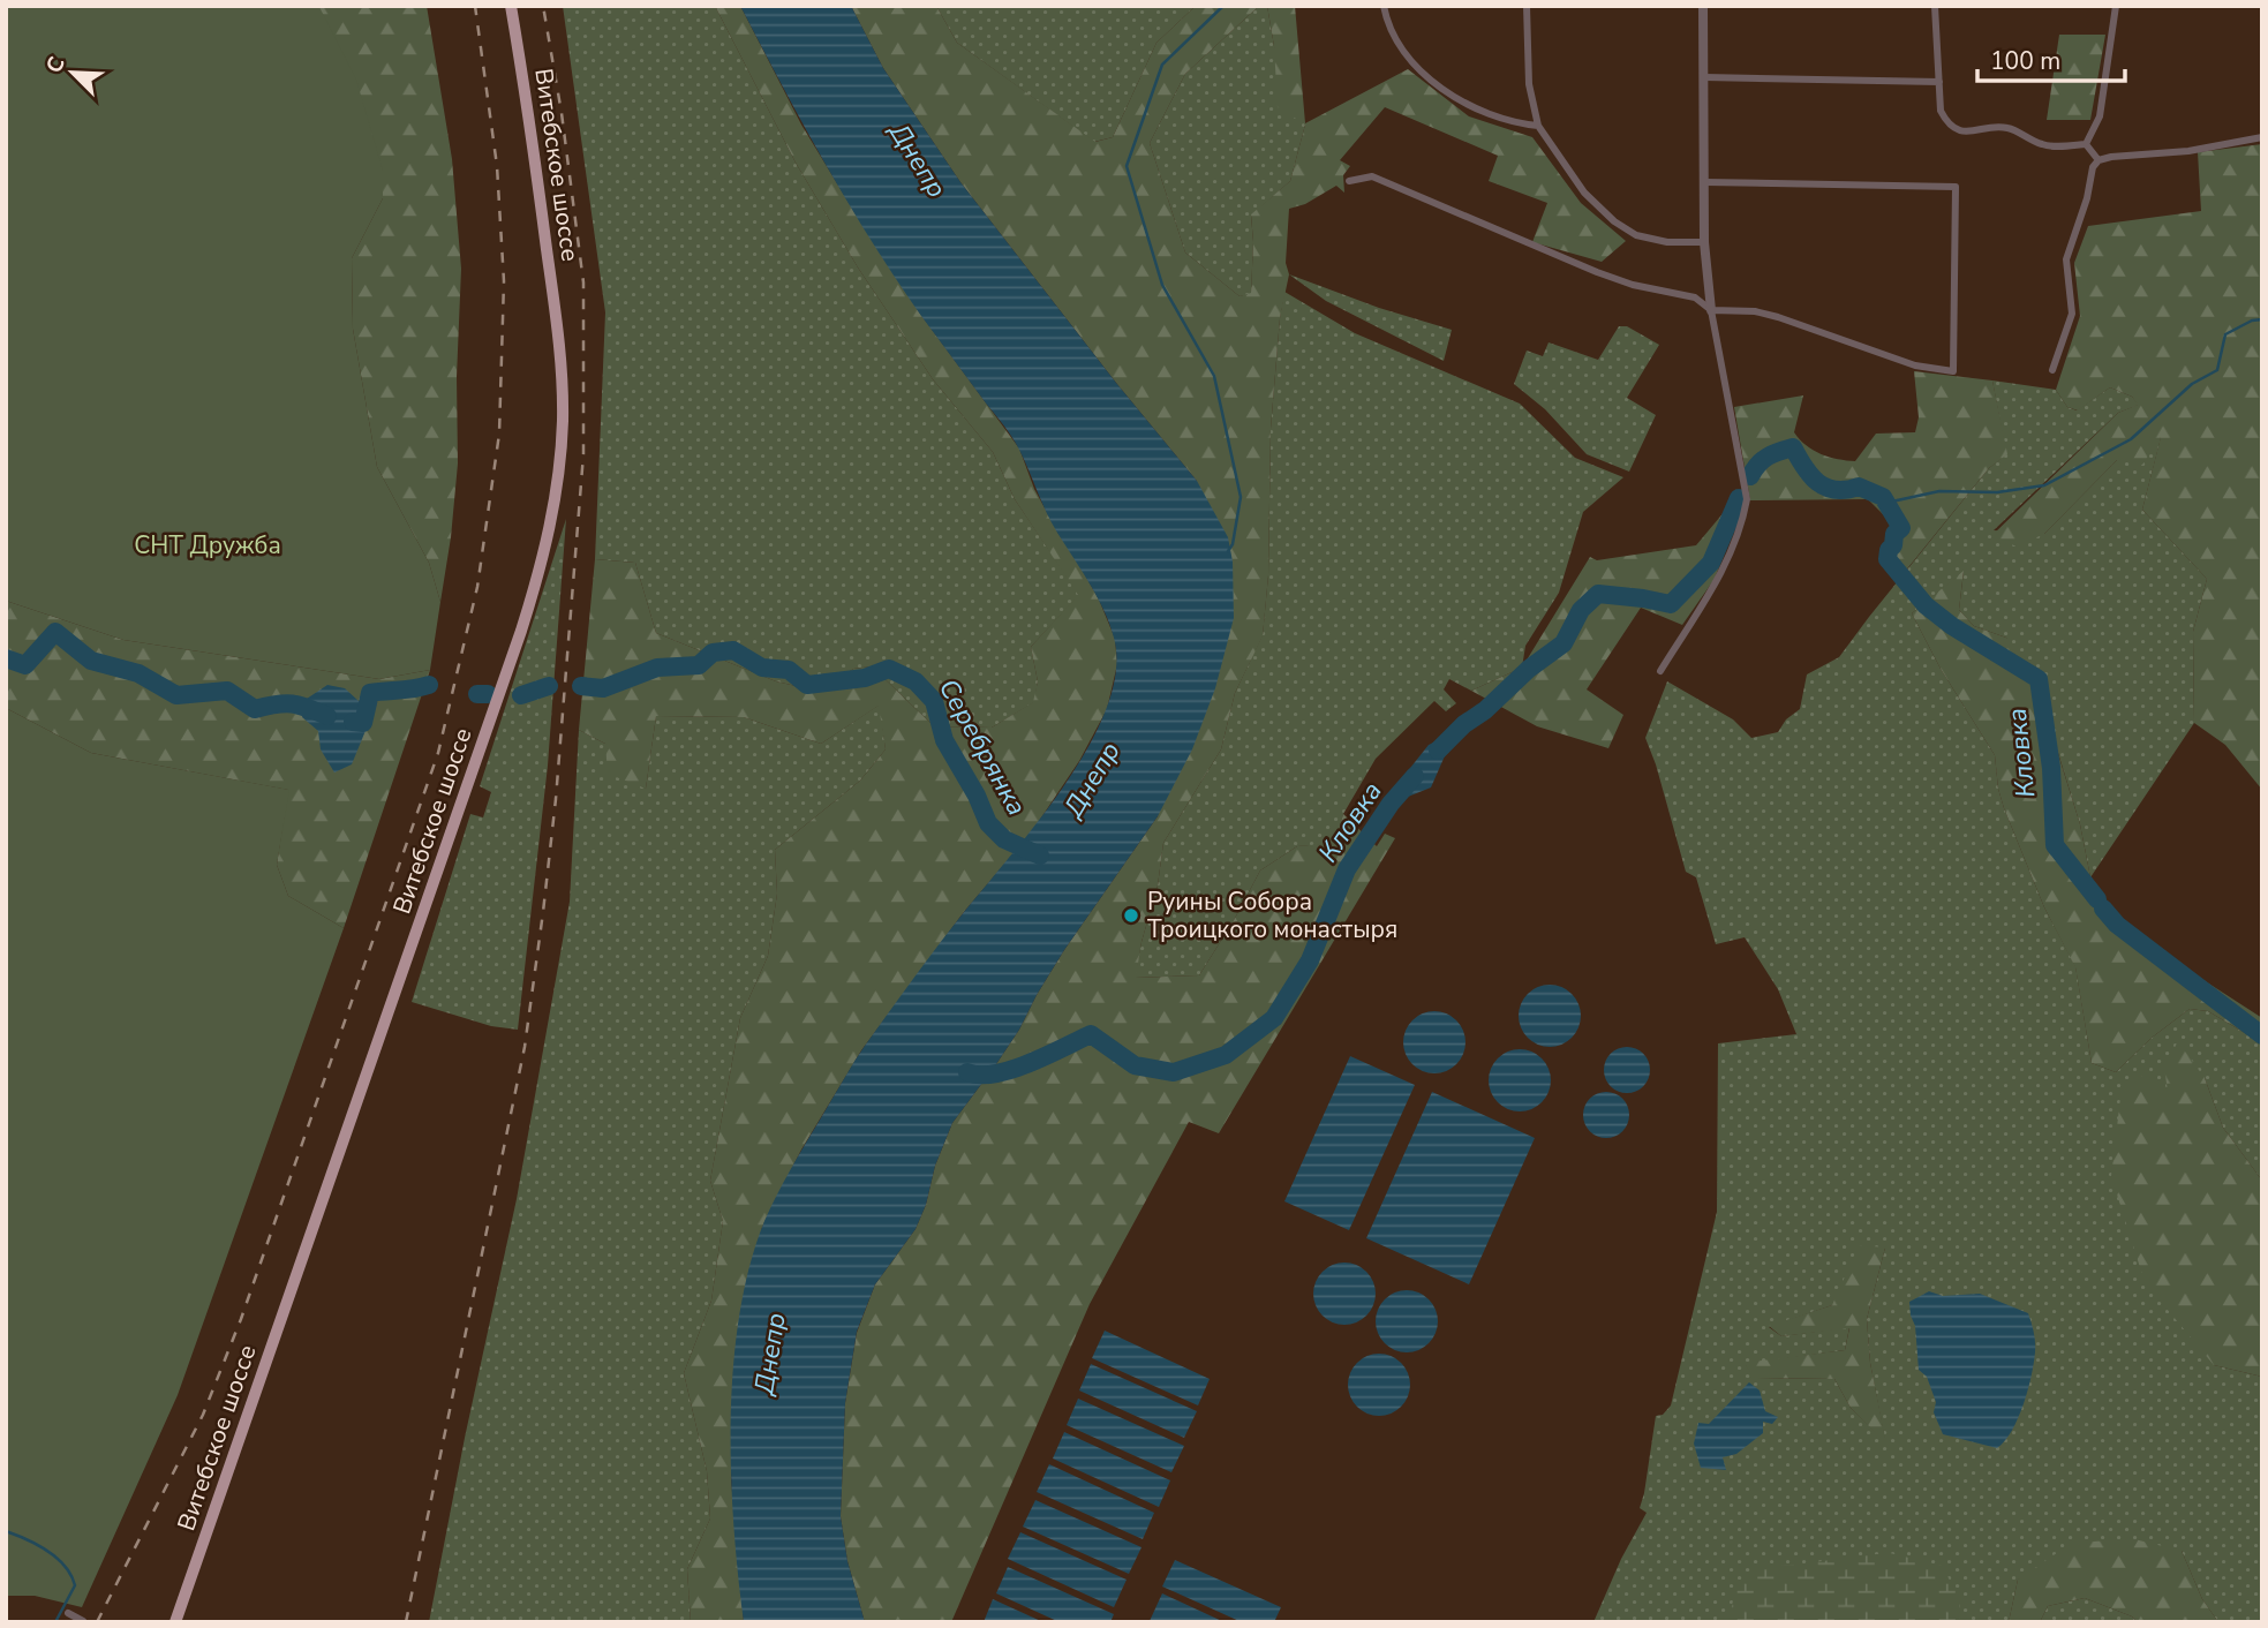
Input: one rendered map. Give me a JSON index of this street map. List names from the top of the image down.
{
  "streets": {
    "main road": ["Витебское шоссе"]
  },
  "water": ["Днепр", "Серебрянка", "Кловка"],
  "parks": ["СНТ Дружба"],
  "places": ["Руины Собора Троицкого монастыря"],
  "scale_bar": "100 m",
  "north": "top left"
}
